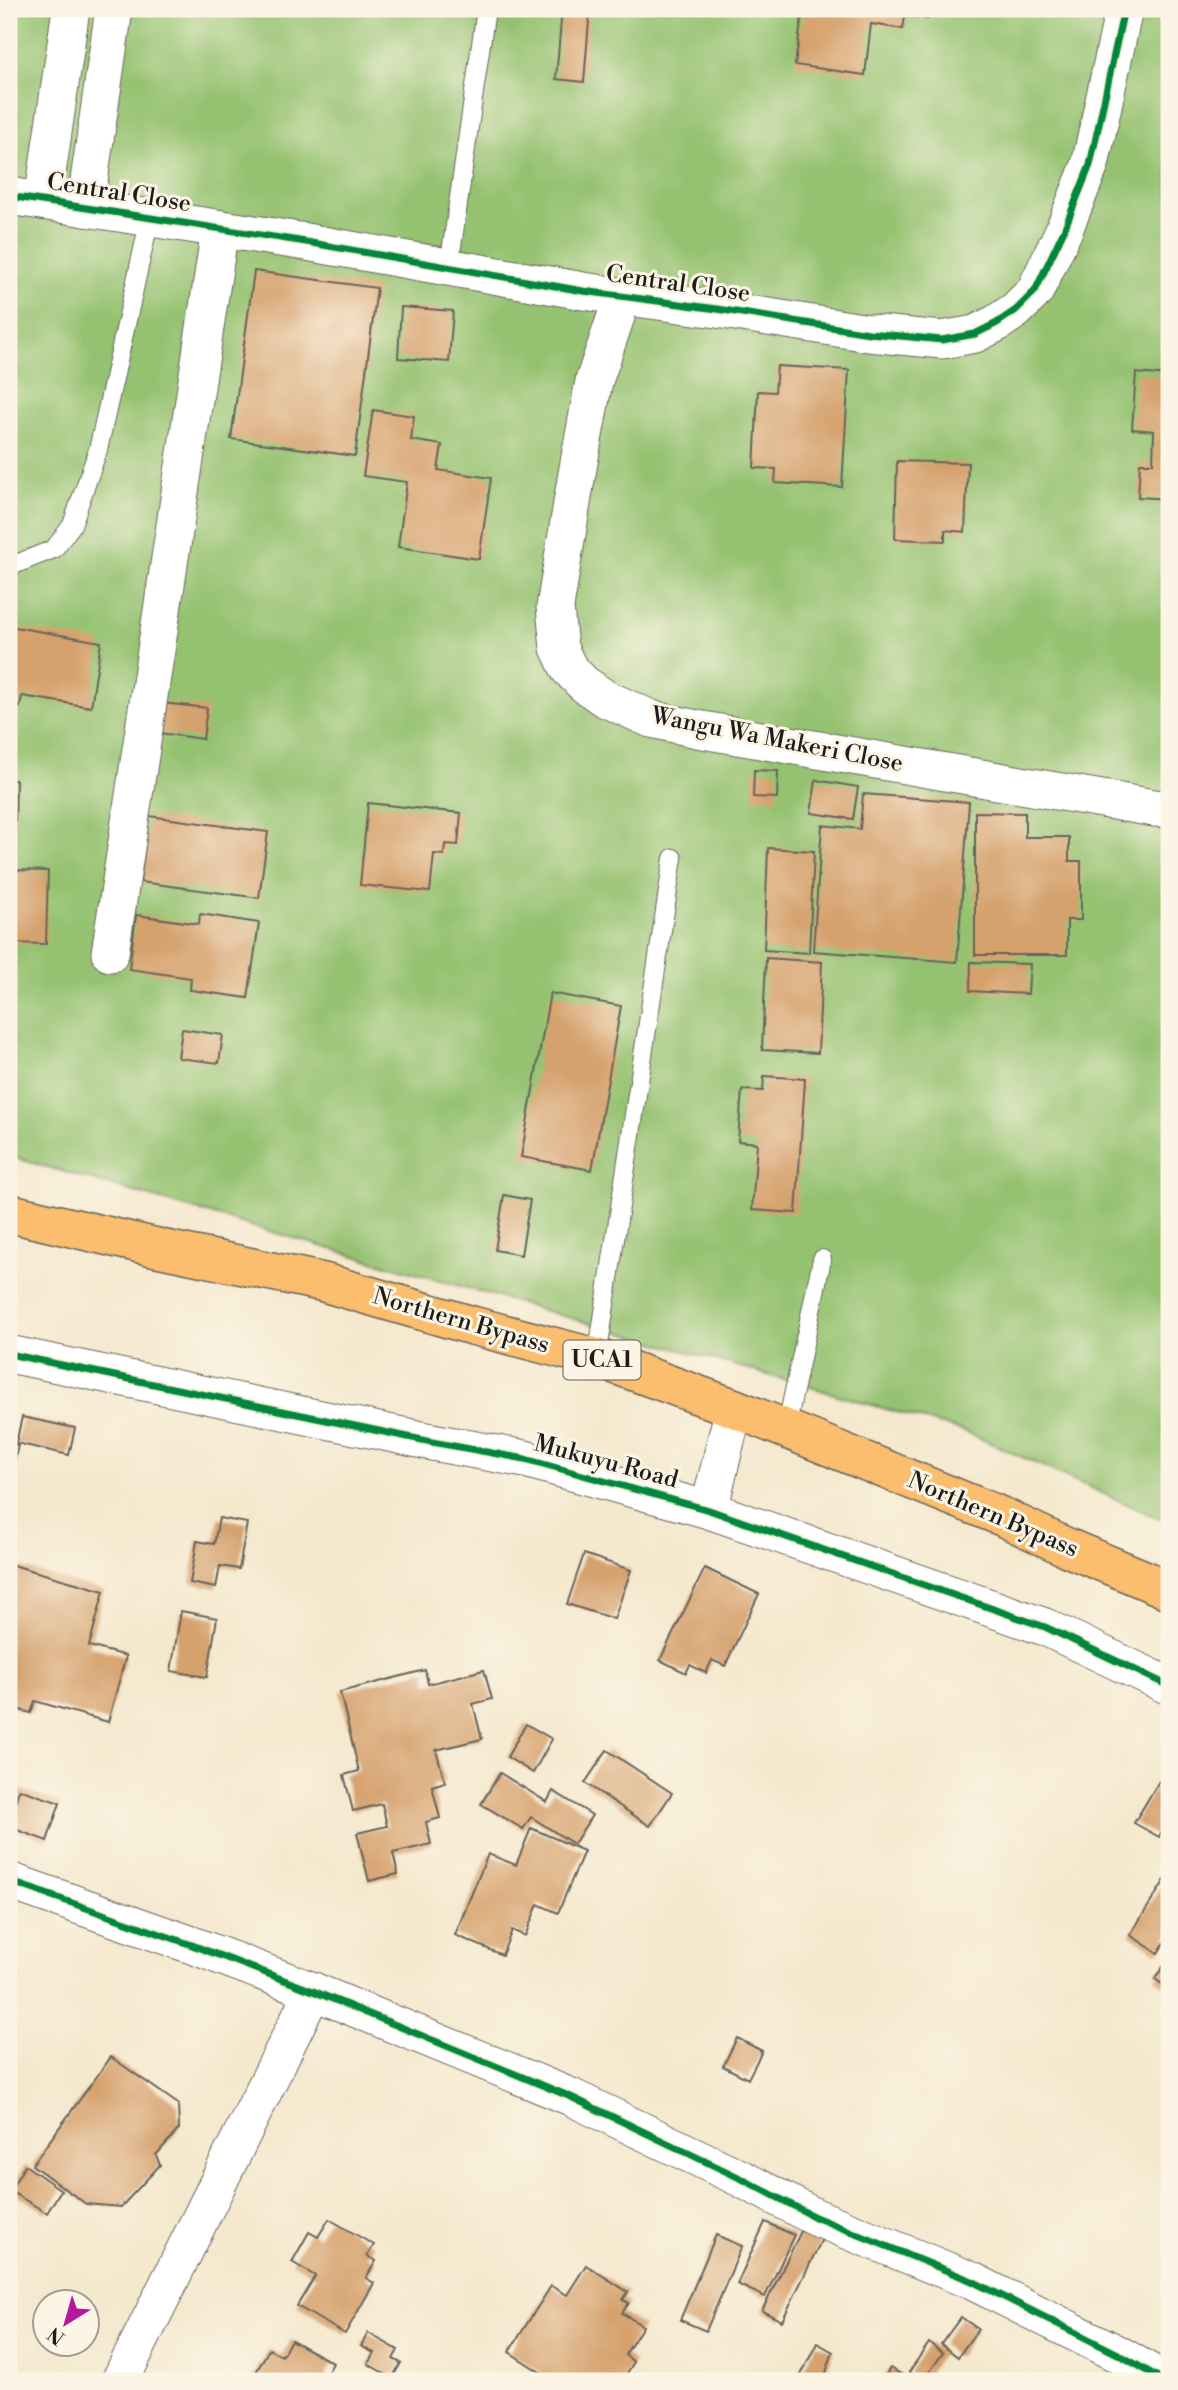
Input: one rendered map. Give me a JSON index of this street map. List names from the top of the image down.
{
  "streets": {
    "main road": ["Northern Bypass", "UCA1"],
    "street": ["Central Close", "Wangu Wa Makeri Close", "Mukuyu Road"]
  },
  "crossings": [
    ["Central Close", "Wangu Wa Makeri Close"]
  ],
  "north": "bottom left"
}
